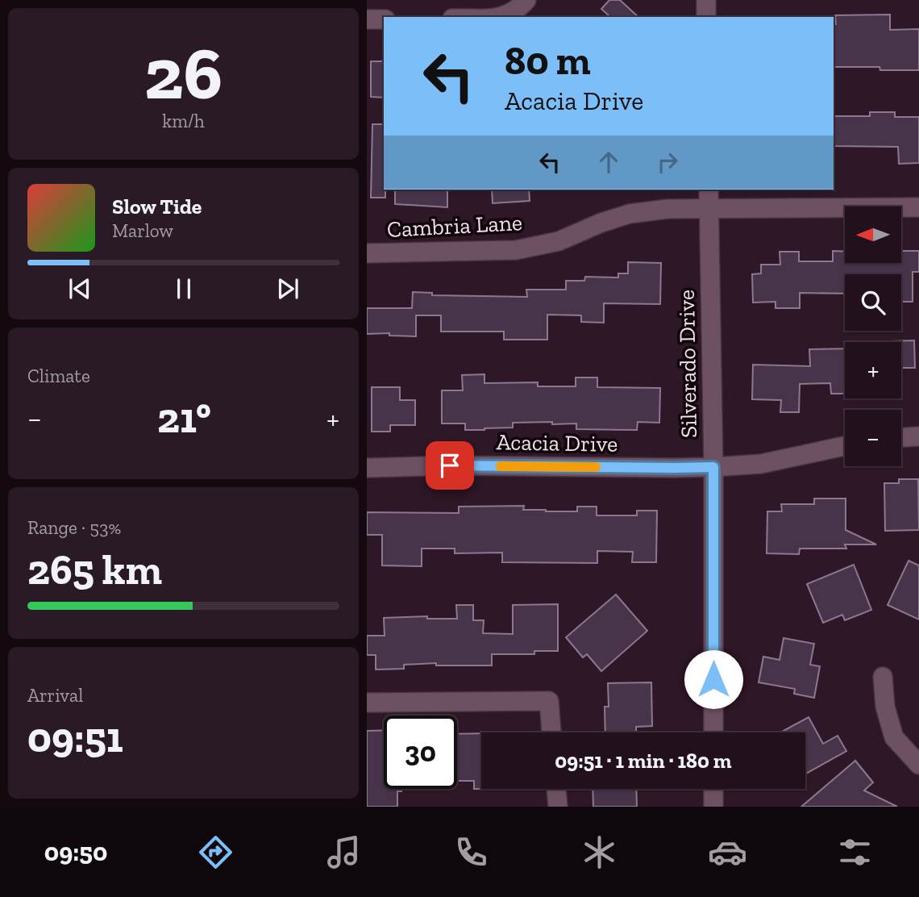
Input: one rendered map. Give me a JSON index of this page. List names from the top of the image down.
{
  "streets": {
    "street": ["Cambria Lane", "Silverado Drive", "Acacia Drive"]
  },
  "crossings": [
    ["Cambria Lane", "Silverado Drive"],
    ["Silverado Drive", "Acacia Drive"]
  ],
  "north": "left",
  "page": {
    "tile": [
      ["26", "km/h"],
      "Climate",
      ["Range · 53%", "265 km"],
      ["Arrival", "09:51"]
    ],
    "turn": ["80 m", "Acacia Drive"],
    "song": ["Slow Tide", "Marlow"],
    "map_buttons": ["+", "−"],
    "heat": ["−", "21°", "+"],
    "limit": "30",
    "trip": "09:51 · 1 min · 180 m",
    "tabs": "09:50"
  }
}
